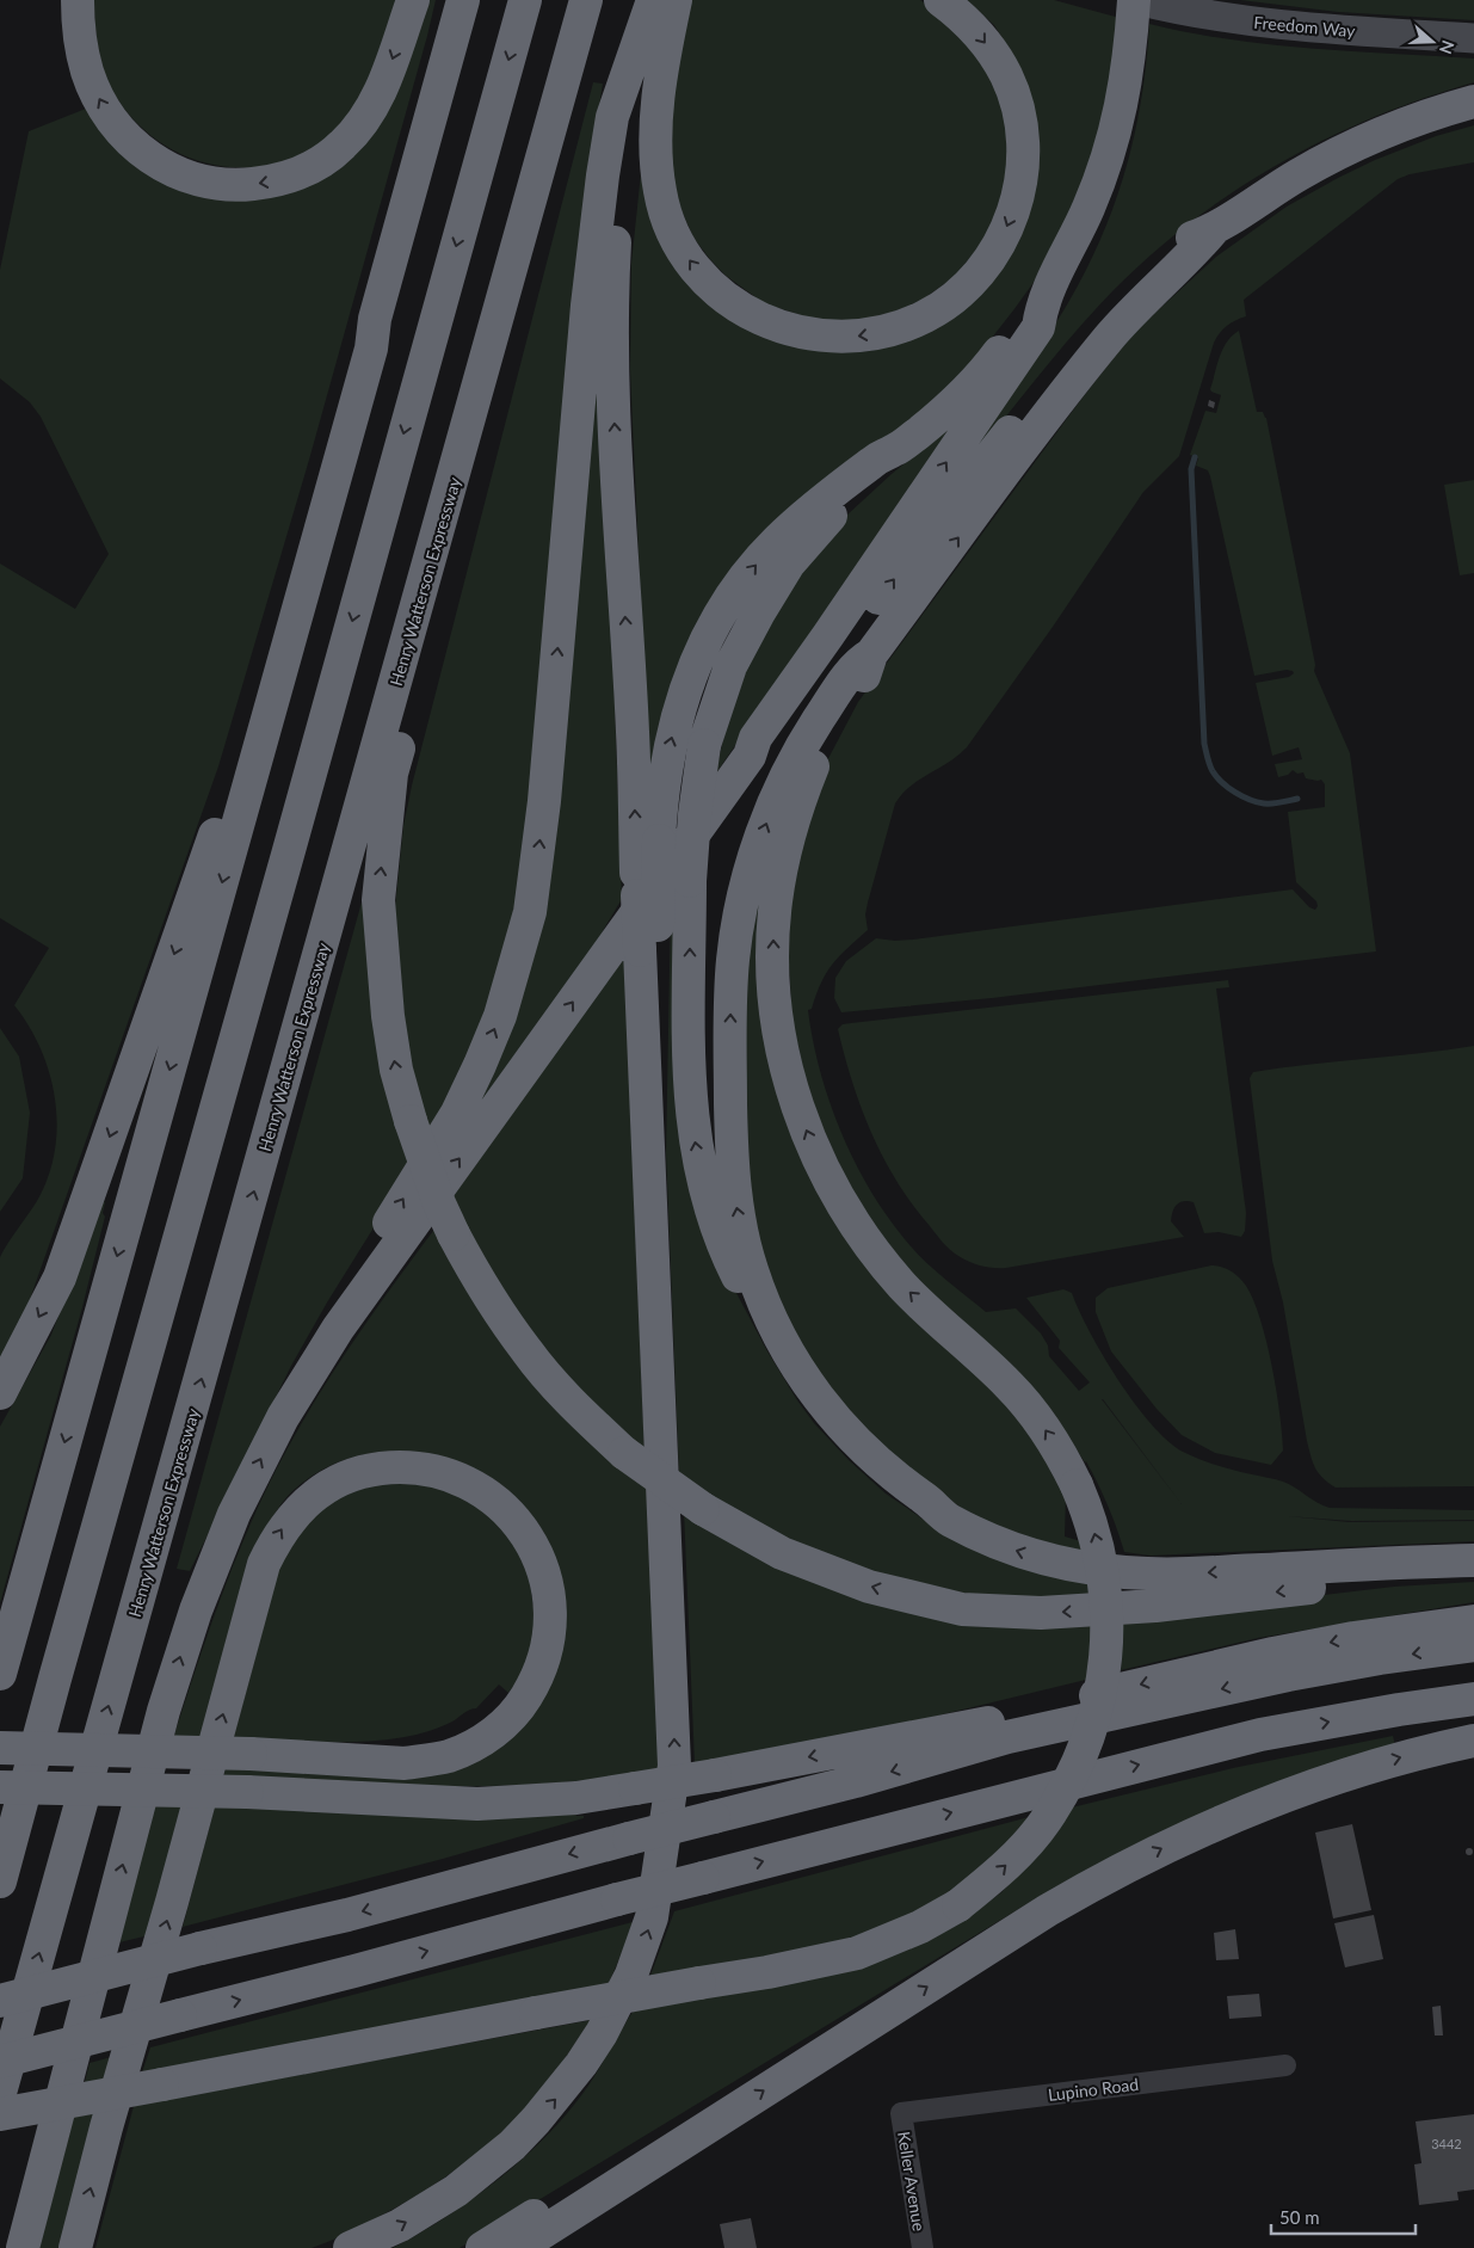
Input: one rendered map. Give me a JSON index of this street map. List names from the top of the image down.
{
  "streets": {
    "highway": ["Henry Watterson Expressway"],
    "main road": ["Freedom Way"],
    "street": ["Lupino Road", "Keller Avenue"]
  },
  "crossings": [
    ["Lupino Road", "Keller Avenue"]
  ],
  "house_numbers": ["3442"],
  "scale_bar": "50 m",
  "north": "right"
}
